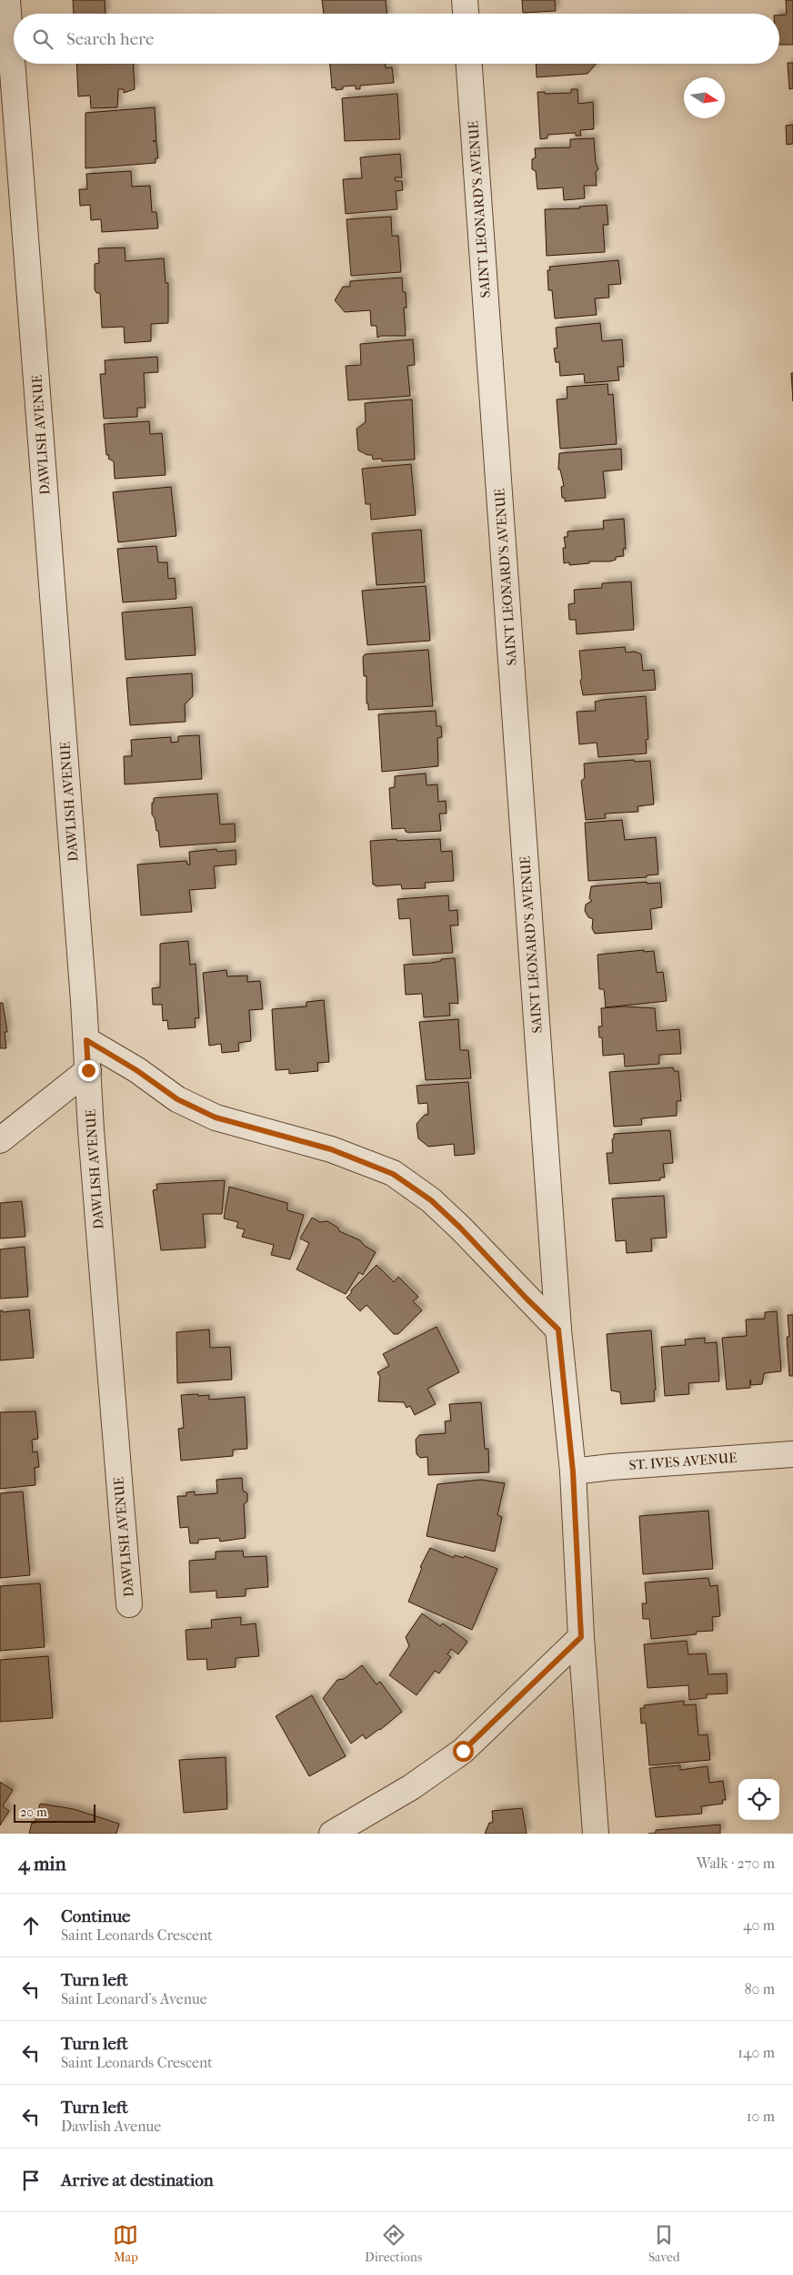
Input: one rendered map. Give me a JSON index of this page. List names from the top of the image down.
{
  "streets": {
    "street": ["SAINT LEONARD'S AVENUE", "DAWLISH AVENUE", "ST. IVES AVENUE"]
  },
  "crossings": [
    ["SAINT LEONARD'S AVENUE", "ST. IVES AVENUE"]
  ],
  "scale_bar": "20 m",
  "north": "right",
  "page": {
    "search": "Search here",
    "scale": "20 m",
    "heading": ["4 min", "Walk · 270 m"],
    "list": [
      ["Continue", "Saint Leonards Crescent", "40 m"],
      ["Turn left", "Saint Leonard's Avenue", "80 m"],
      ["Turn left", "Saint Leonards Crescent", "140 m"],
      ["Turn left", "Dawlish Avenue", "10 m"],
      "Arrive at destination"
    ],
    "nav": ["Map", "Directions", "Saved"]
  }
}
